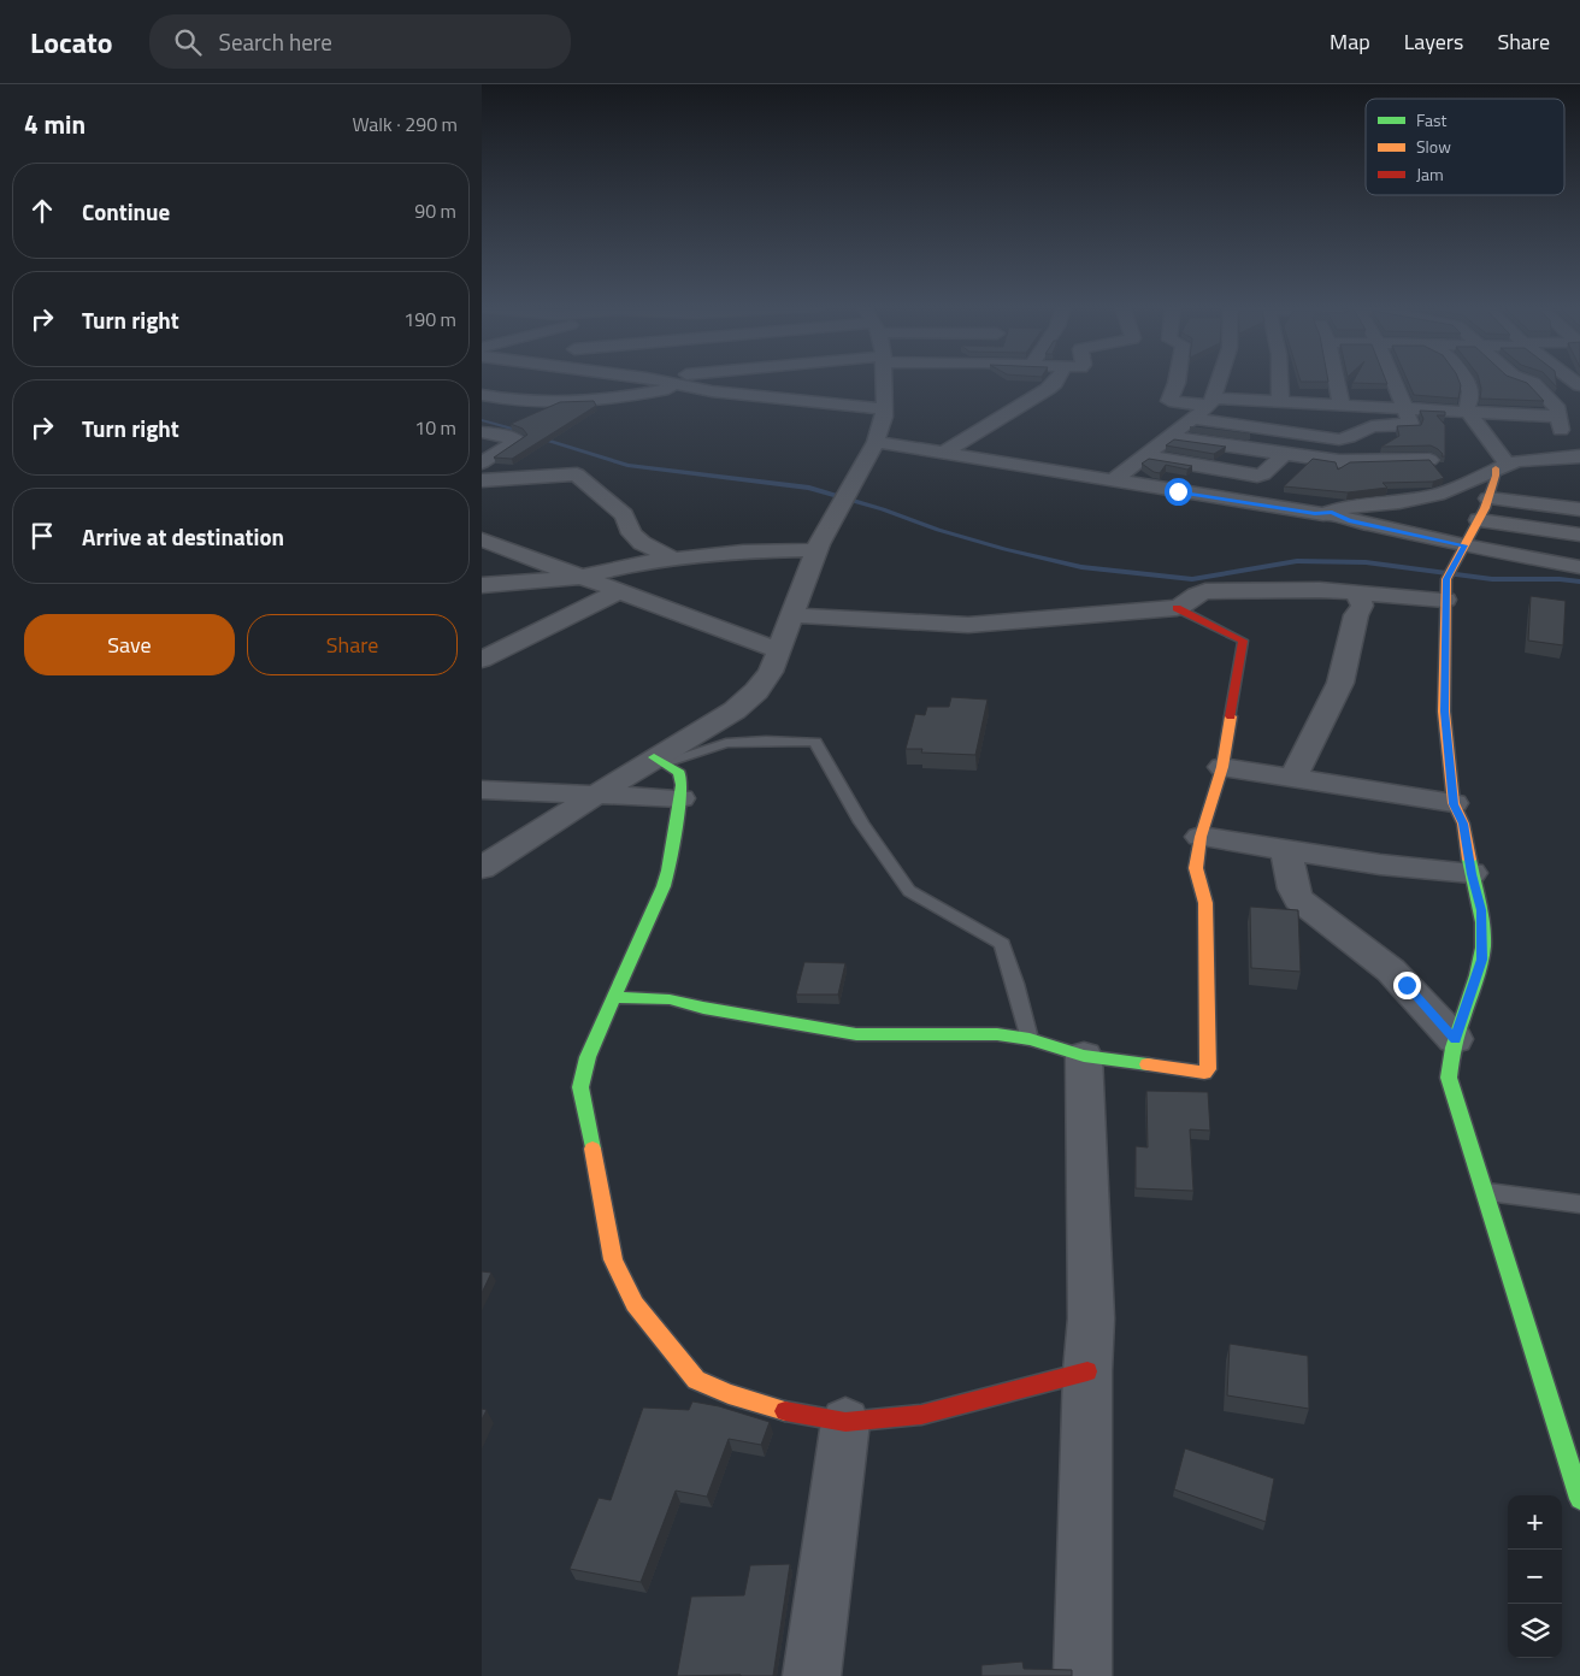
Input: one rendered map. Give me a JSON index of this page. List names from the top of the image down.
{
  "legend": ["Fast", "Slow", "Jam"],
  "page": {
    "header": "Locato",
    "search": "Search here",
    "nav": ["Map", "Layers", "Share"],
    "heading": ["4 min", "Walk · 290 m"],
    "list": [
      ["Continue", "90 m"],
      ["Turn right", "190 m"],
      ["Turn right", "10 m"],
      "Arrive at destination"
    ],
    "buttons": ["Save", "Share"],
    "map_buttons": ["+", "−"]
  }
}
